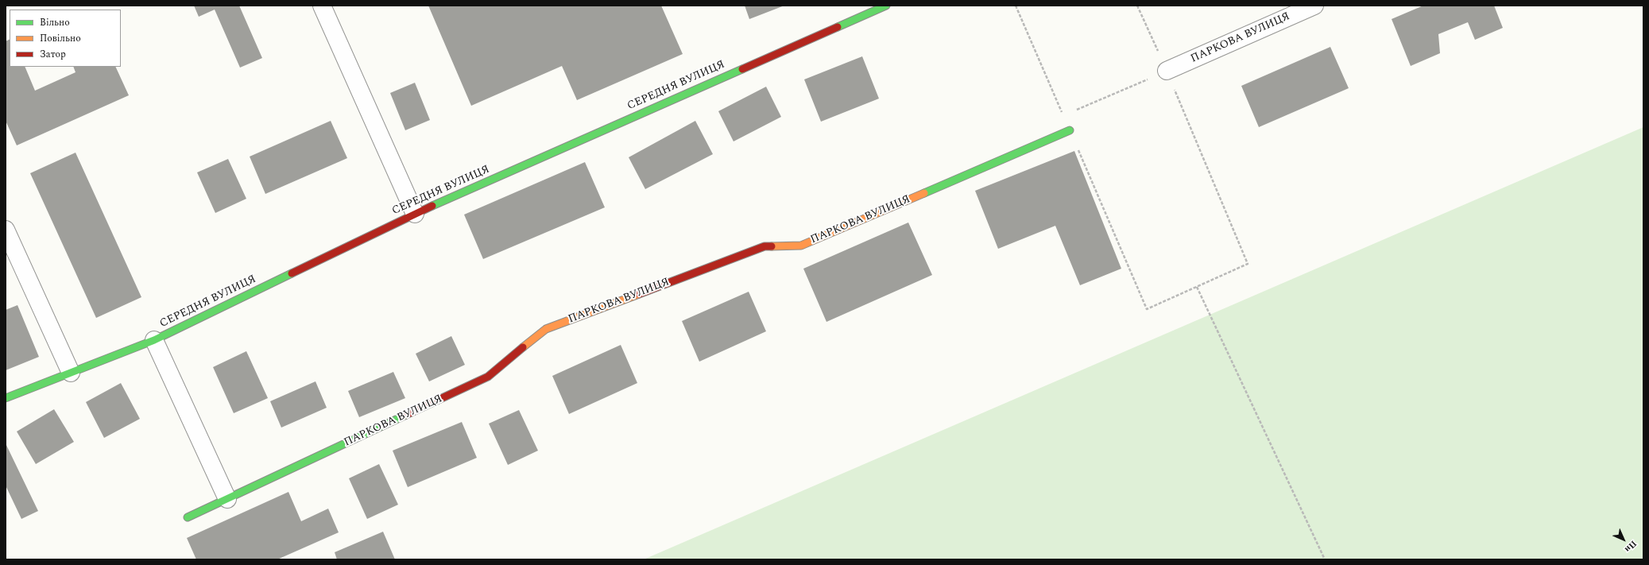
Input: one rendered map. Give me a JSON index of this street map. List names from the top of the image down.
{
  "streets": {
    "street": ["ПАРКОВА ВУЛИЦЯ", "СЕРЕДНЯ ВУЛИЦЯ"]
  },
  "legend": ["Вільно", "Повільно", "Затор"],
  "north": "bottom right"
}
